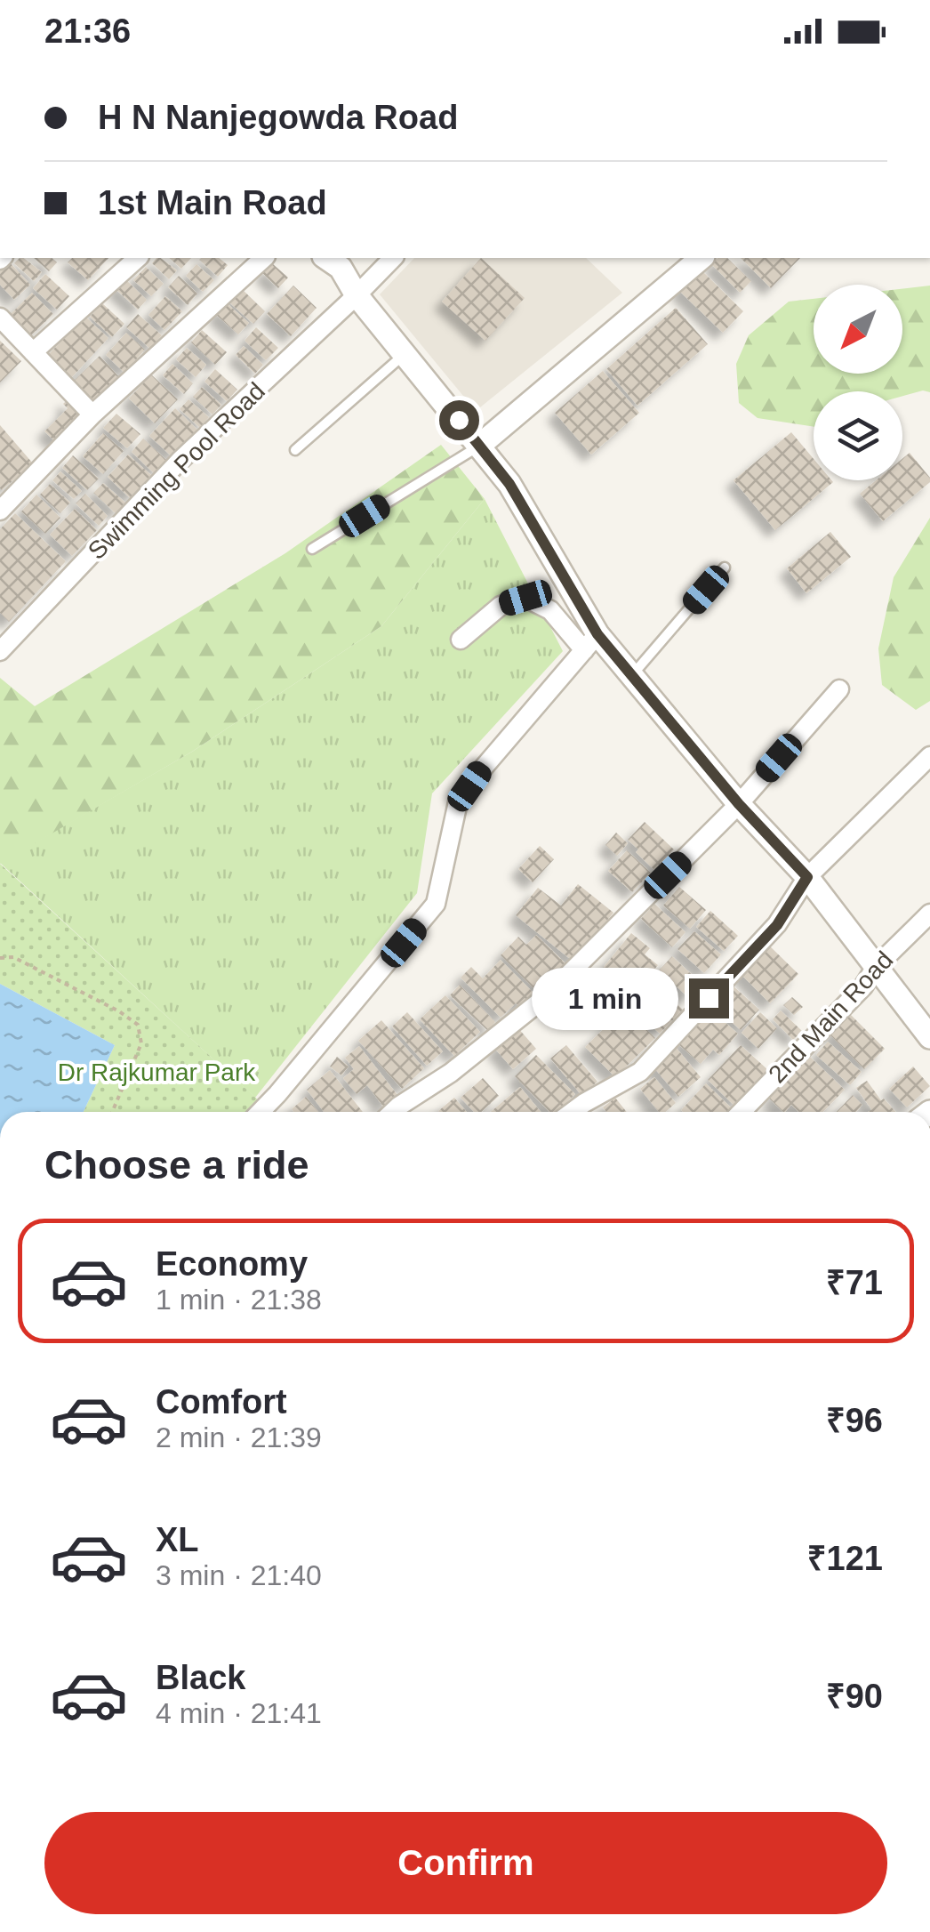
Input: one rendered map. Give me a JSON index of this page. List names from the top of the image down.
{
  "streets": {
    "street": ["Swimming Pool Road", "2nd Main Road"]
  },
  "parks": ["Dr Rajkumar Park"],
  "north": "bottom left",
  "page": {
    "status": "21:36",
    "banner": ["H N Nanjegowda Road", "1st Main Road"],
    "bubble": "1 min",
    "heading": "Choose a ride",
    "list": [
      {
        "name": "Economy",
        "note": "1 min · 21:38",
        "value": "₹71"
      },
      {
        "name": "Comfort",
        "note": "2 min · 21:39",
        "value": "₹96"
      },
      {
        "name": "XL",
        "note": "3 min · 21:40",
        "value": "₹121"
      },
      {
        "name": "Black",
        "note": "4 min · 21:41",
        "value": "₹90"
      }
    ],
    "buttons": "Confirm"
  }
}
